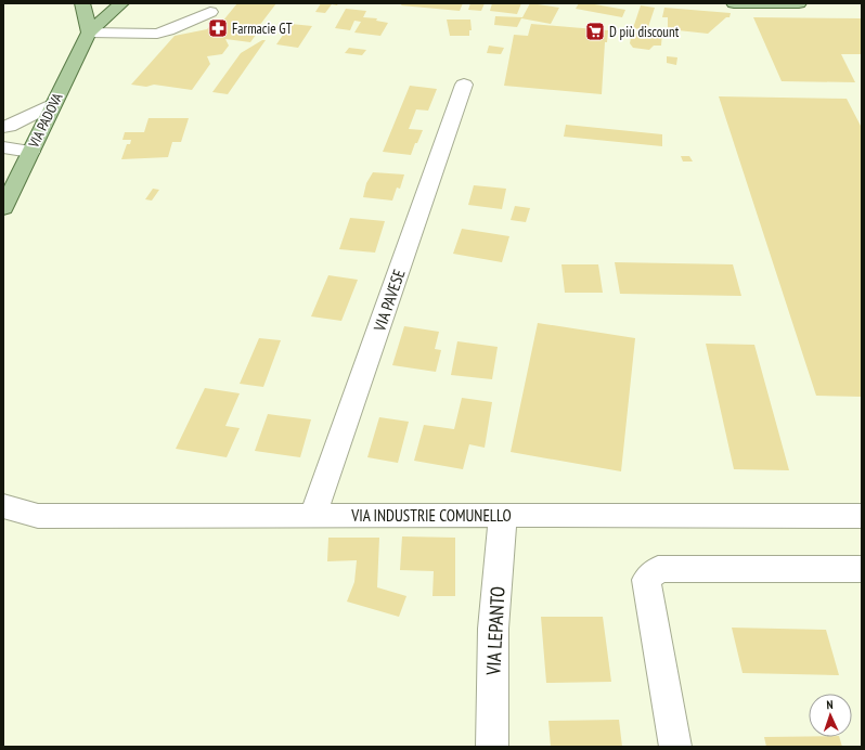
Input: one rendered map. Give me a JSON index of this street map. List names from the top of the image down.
{
  "streets": {
    "main road": ["VIA PADOVA"],
    "street": ["VIA PAVESE", "VIA INDUSTRIE COMUNELLO", "VIA LEPANTO"]
  },
  "crossings": [
    ["VIA PAVESE", "VIA INDUSTRIE COMUNELLO"],
    ["VIA INDUSTRIE COMUNELLO", "VIA LEPANTO"]
  ],
  "places": {
    "pharmacy": ["Farmacie GT"],
    "supermarket": ["D più discount"]
  },
  "north": "top"
}
